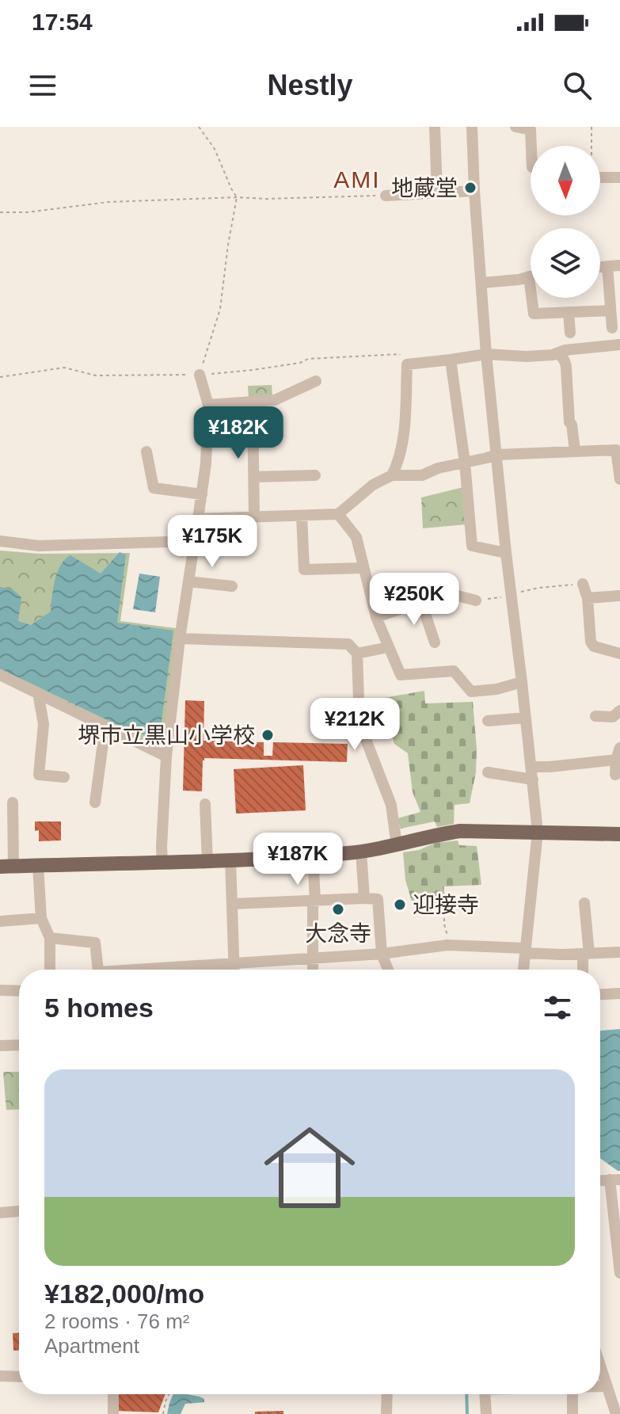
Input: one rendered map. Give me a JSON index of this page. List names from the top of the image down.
{
  "districts": ["AMI"],
  "places": [
    "地蔵堂",
    "堺市立黒山小学校",
    "迎接寺",
    "大念寺"
  ],
  "north": "bottom",
  "page": {
    "status": "17:54",
    "header": "Nestly",
    "price": [
      "¥182K",
      "¥175K",
      "¥250K",
      "¥212K",
      "¥187K"
    ],
    "heading": "5 homes",
    "list": [
      {
        "name": "¥182,000/mo",
        "note": "2 rooms · 76 m² · Apartment"
      }
    ]
  }
}
